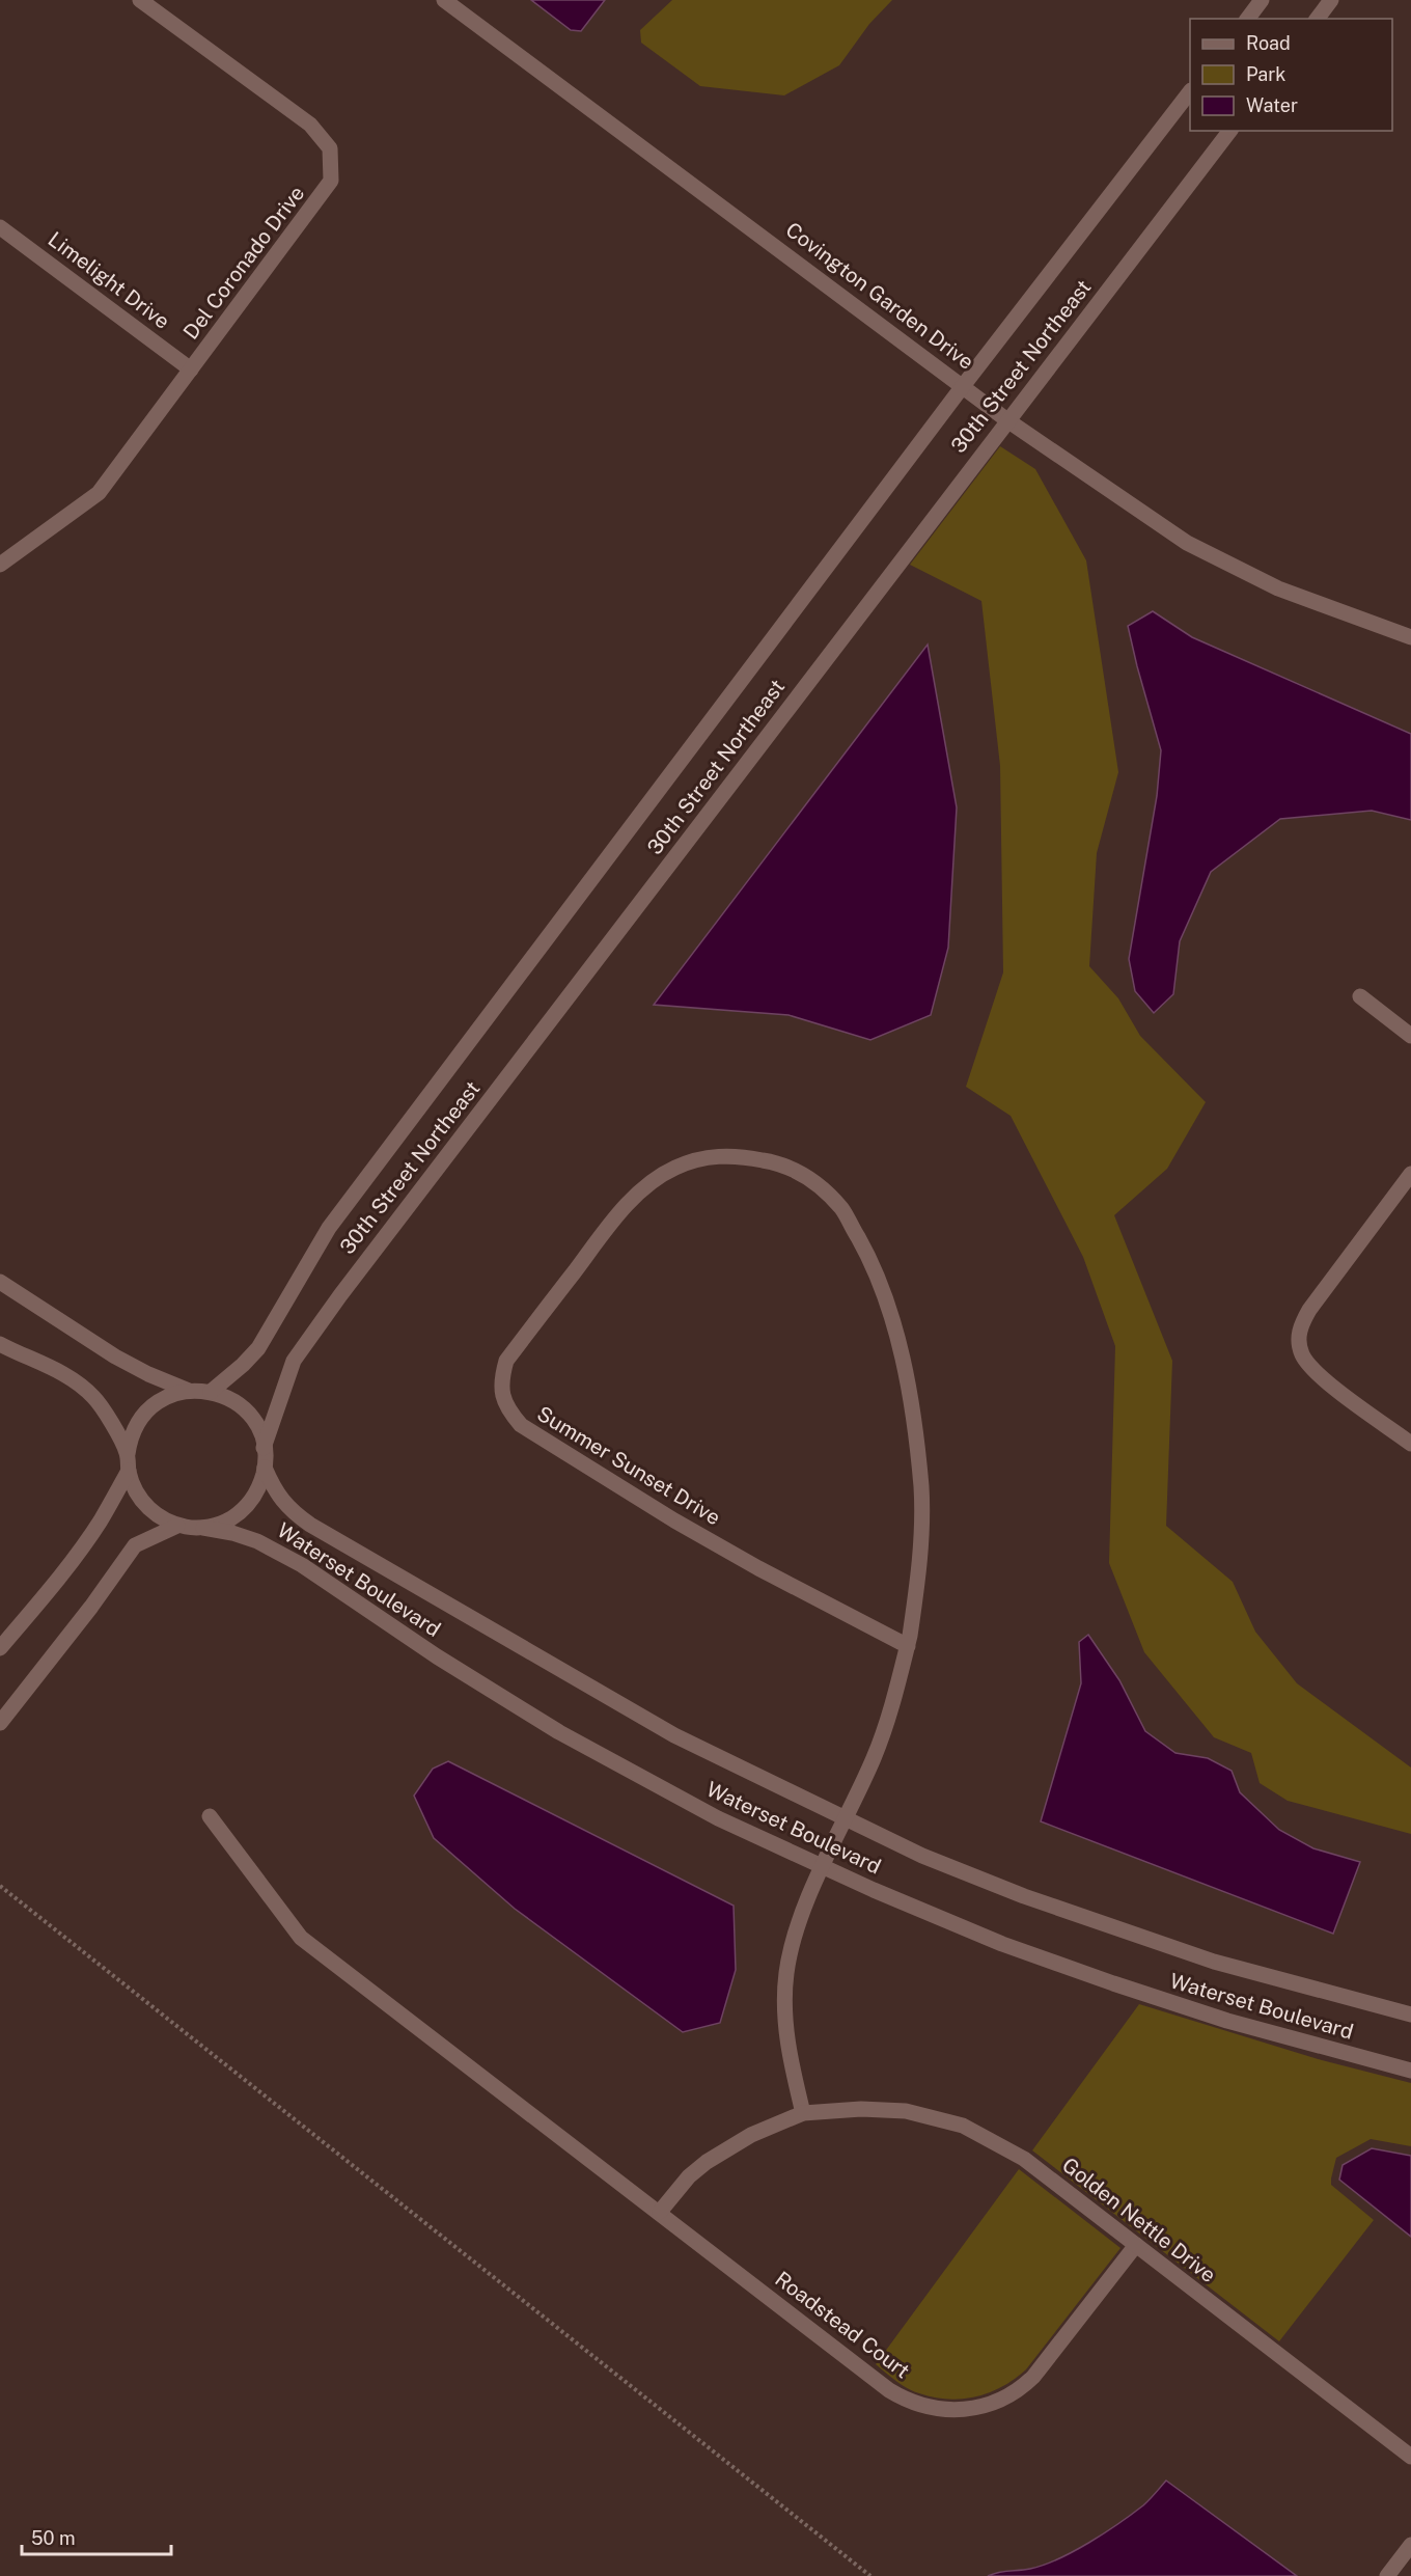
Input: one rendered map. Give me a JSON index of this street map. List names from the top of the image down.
{
  "streets": {
    "street": [
      "Del Coronado Drive",
      "Limelight Drive",
      "Covington Garden Drive",
      "30th Street Northeast",
      "Summer Sunset Drive",
      "Waterset Boulevard",
      "Golden Nettle Drive",
      "Roadstead Court"
    ]
  },
  "crossings": [
    ["Del Coronado Drive", "Limelight Drive"],
    ["Covington Garden Drive", "30th Street Northeast"],
    ["30th Street Northeast", "Waterset Boulevard"],
    ["Summer Sunset Drive", "Waterset Boulevard"],
    ["Summer Sunset Drive", "Golden Nettle Drive"],
    ["Golden Nettle Drive", "Roadstead Court"]
  ],
  "legend": ["Road", "Park", "Water"],
  "scale_bar": "50 m"
}
